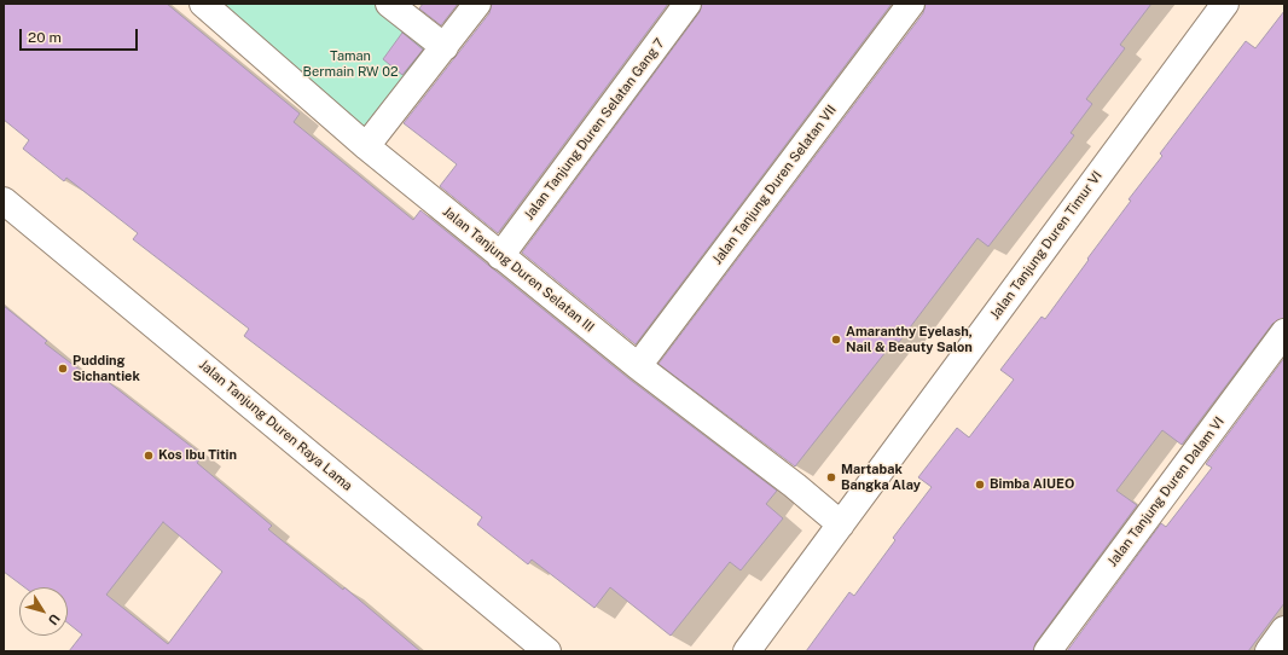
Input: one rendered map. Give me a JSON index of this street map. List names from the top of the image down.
{
  "streets": {
    "street": [
      "Jalan Tanjung Duren Selatan Gang 7",
      "Jalan Tanjung Duren Selatan VII",
      "Jalan Tanjung Duren Timur VI",
      "Jalan Tanjung Duren Selatan III",
      "Jalan Tanjung Duren Raya Lama",
      "Jalan Tanjung Duren Dalam VI"
    ]
  },
  "crossings": [
    ["Jalan Tanjung Duren Selatan Gang 7", "Jalan Tanjung Duren Selatan III"],
    ["Jalan Tanjung Duren Selatan VII", "Jalan Tanjung Duren Selatan III"],
    ["Jalan Tanjung Duren Timur VI", "Jalan Tanjung Duren Selatan III"]
  ],
  "parks": ["Taman Bermain RW 02"],
  "places": [
    "Amaranthy Eyelash, Nail & Beauty Salon",
    "Pudding Sichantiek",
    "Kos Ibu Titin",
    "Martabak Bangka Alay",
    "Bimba AIUEO"
  ],
  "scale_bar": "20 m",
  "north": "bottom right"
}
